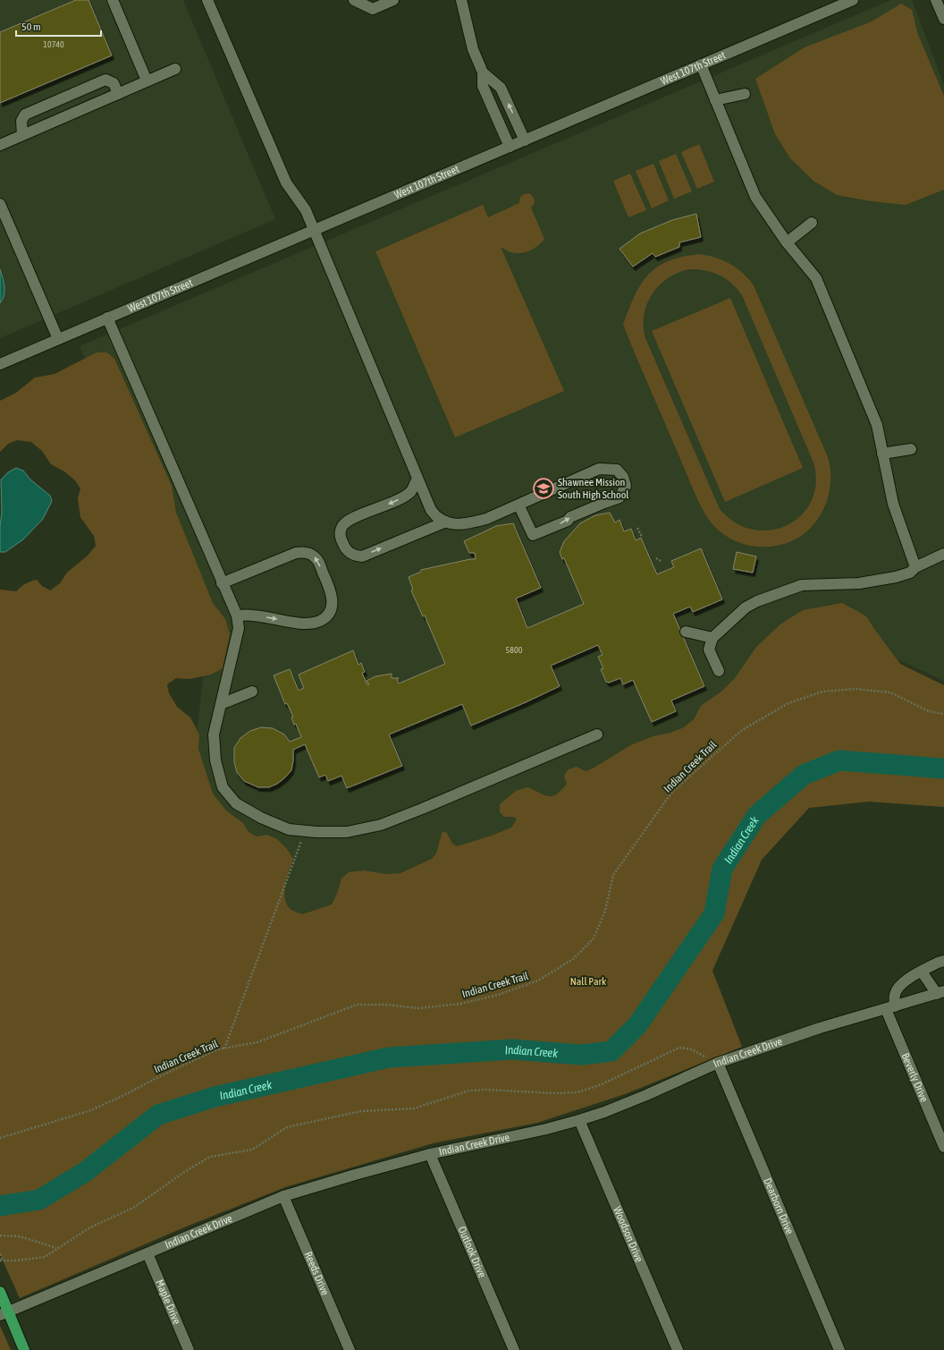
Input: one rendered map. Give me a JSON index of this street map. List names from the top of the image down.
{
  "streets": {
    "street": [
      "West 107th Street",
      "Indian Creek Drive",
      "Beverly Drive",
      "Dearborn Drive",
      "Woodson Drive",
      "Outlook Drive",
      "Reeds Drive",
      "Maple Drive"
    ],
    "path": ["Indian Creek Trail"]
  },
  "crossings": [
    ["Indian Creek Drive", "Beverly Drive"],
    ["Indian Creek Drive", "Dearborn Drive"],
    ["Indian Creek Drive", "Woodson Drive"],
    ["Indian Creek Drive", "Outlook Drive"],
    ["Indian Creek Drive", "Reeds Drive"],
    ["Indian Creek Drive", "Maple Drive"]
  ],
  "water": ["Indian Creek"],
  "parks": ["Nall Park"],
  "places": {
    "school or university": ["Shawnee Mission South High School"]
  },
  "house_numbers": ["10740", "5800"],
  "scale_bar": "50 m"
}
